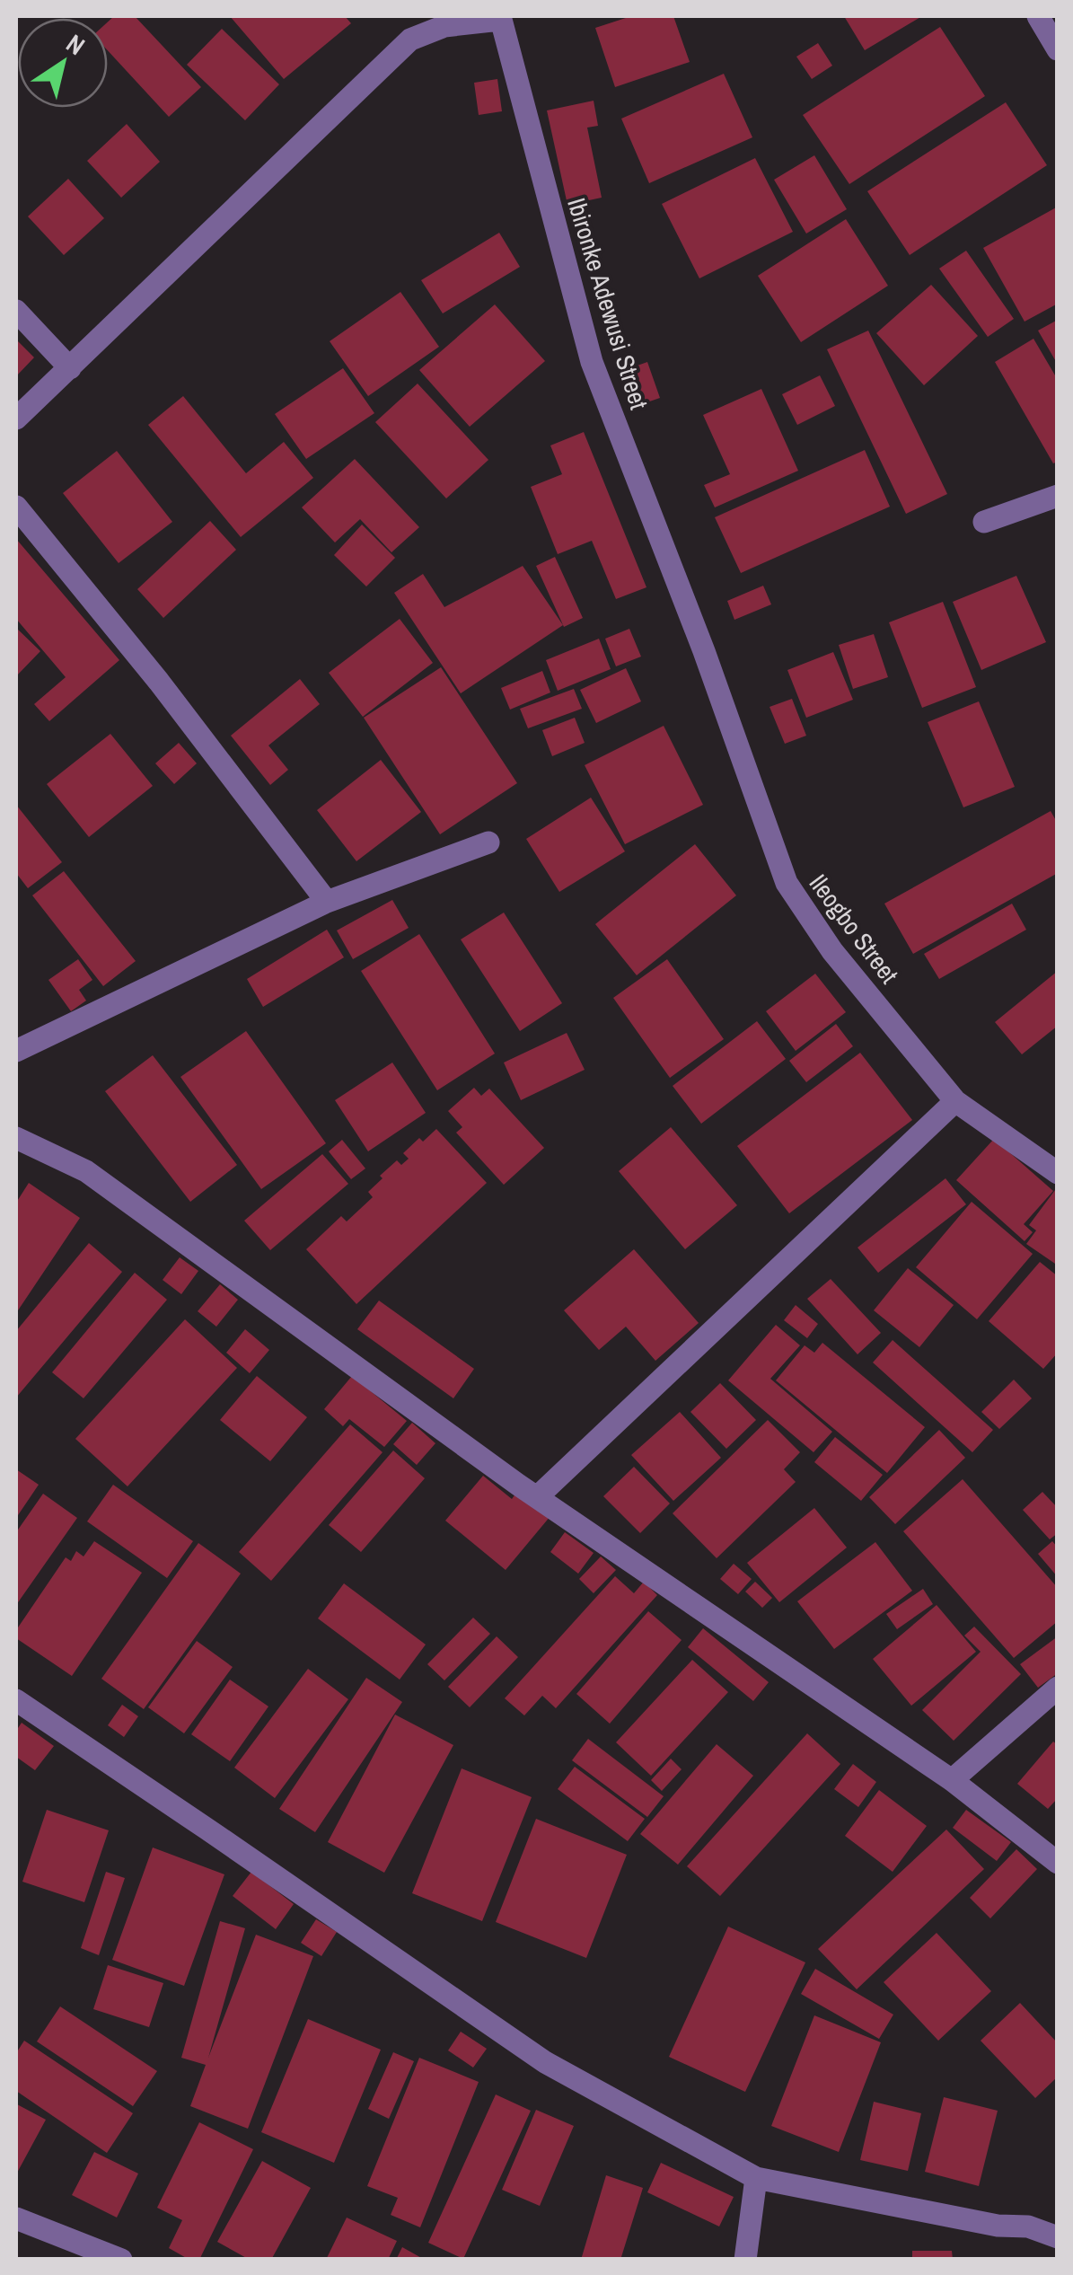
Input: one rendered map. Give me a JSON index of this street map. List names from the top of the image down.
{
  "streets": {
    "street": ["Ibironke Adewusi Street", "Ileogbo Street"]
  },
  "crossings": [
    ["Ibironke Adewusi Street", "Ileogbo Street"]
  ],
  "north": "top right"
}
